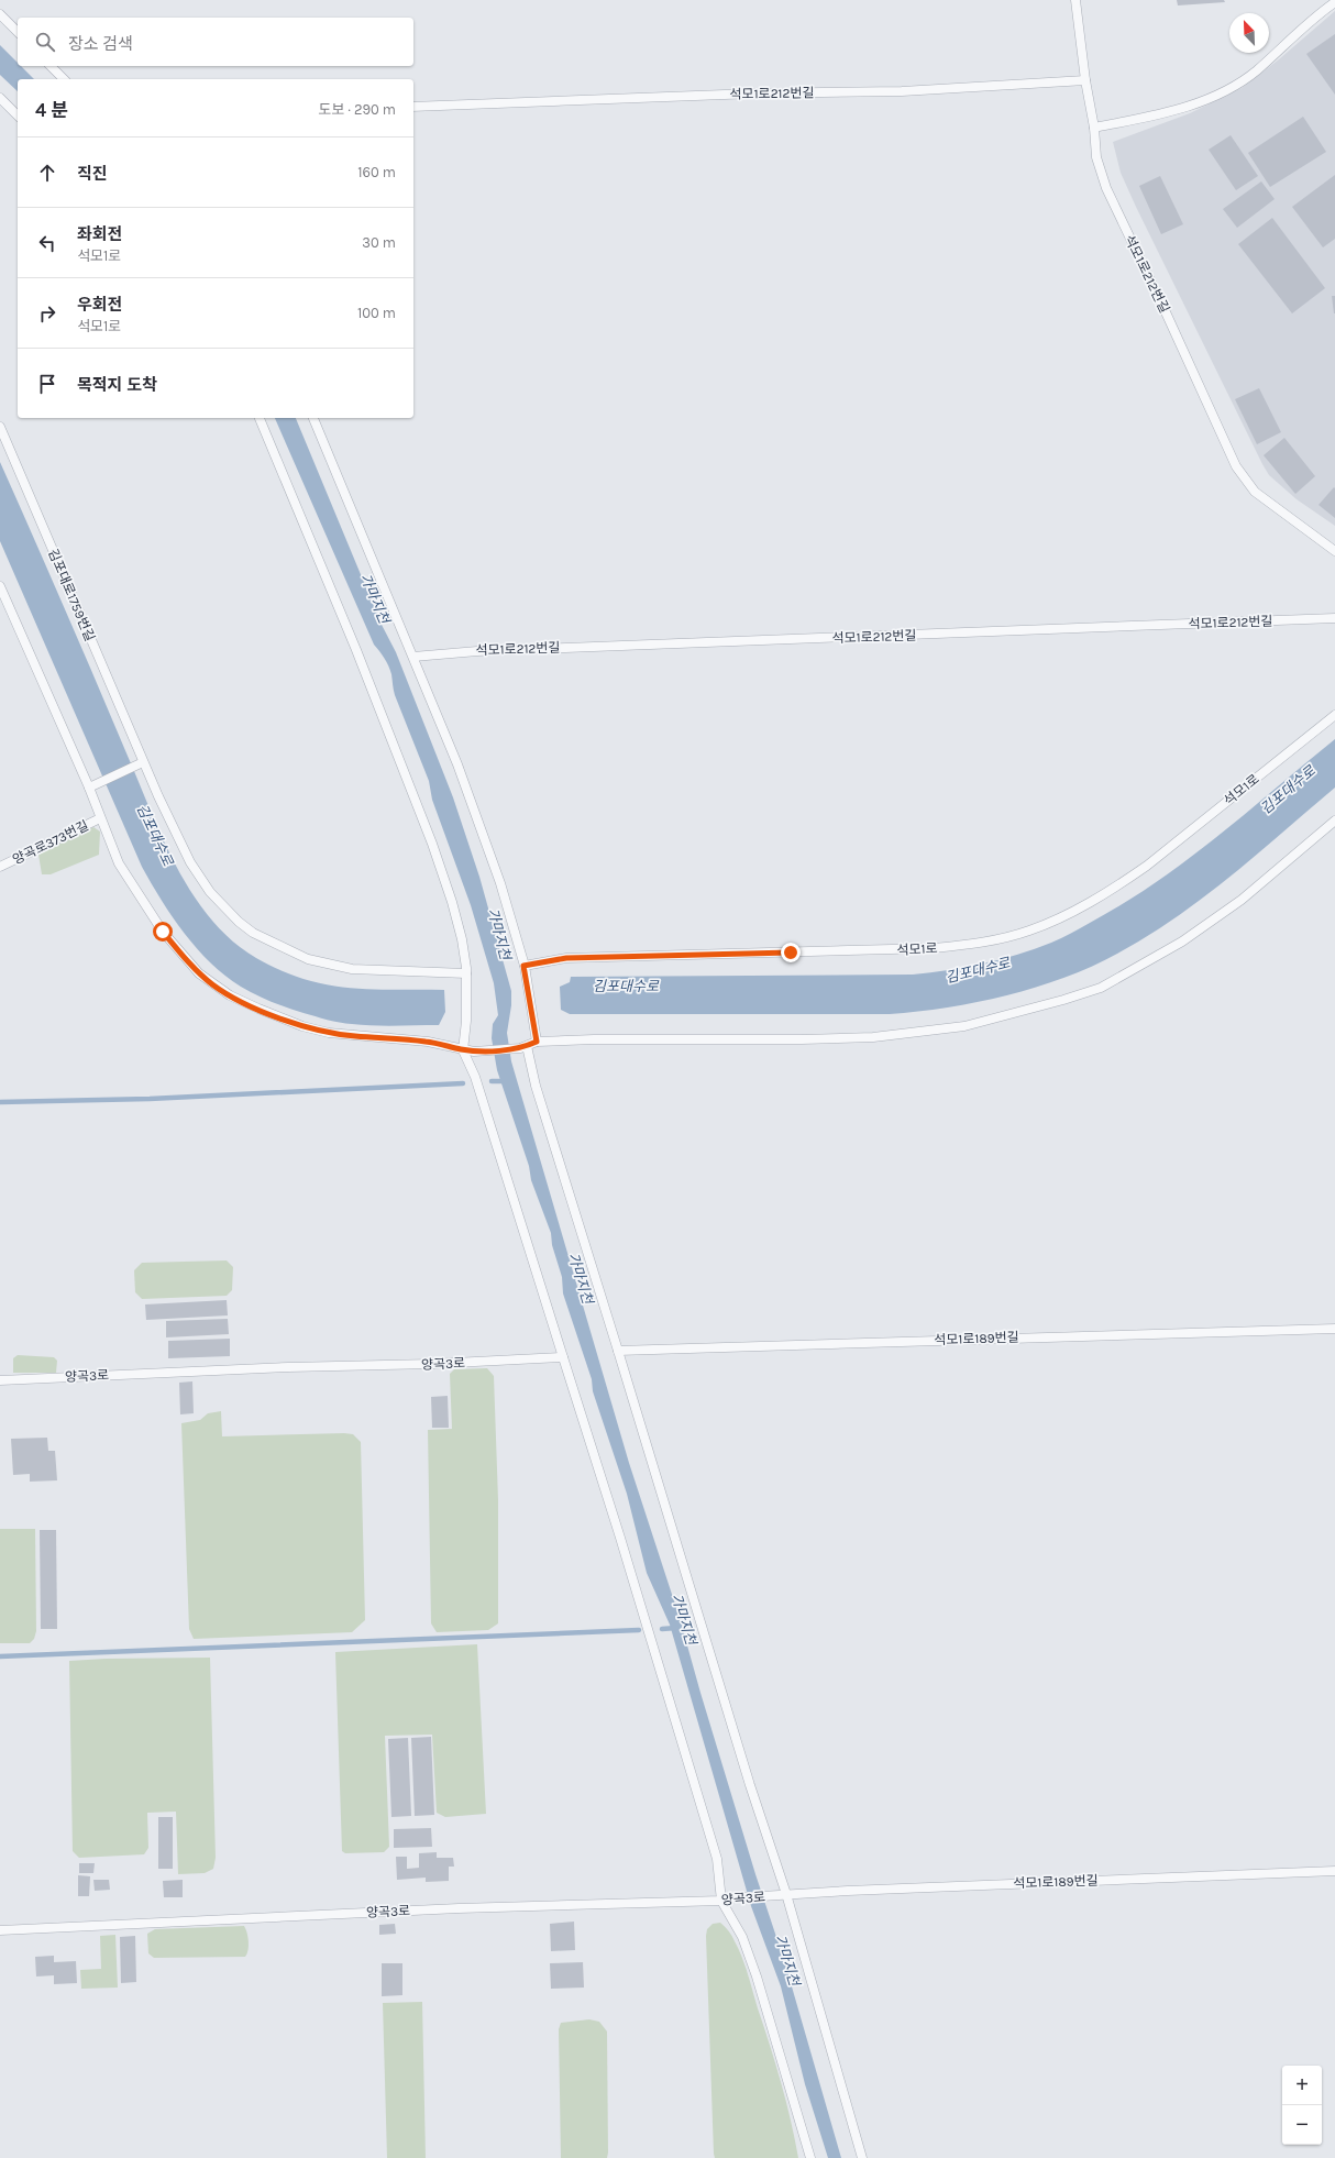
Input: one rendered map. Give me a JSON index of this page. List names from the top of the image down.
{
  "streets": {
    "lane": [
      "석모1로212번길",
      "김포대로1759번길",
      "석모1로",
      "양곡로373번길",
      "석모1로189번길",
      "양곡3로"
    ]
  },
  "crossings": [
    ["석모1로189번길", "양곡3로"]
  ],
  "water": ["가마지천", "김포대수로"],
  "north": "top left",
  "page": {
    "search": "장소 검색",
    "heading": ["4 분", "도보 · 290 m"],
    "list": [
      ["직진", "160 m"],
      ["좌회전", "석모1로", "30 m"],
      ["우회전", "석모1로", "100 m"],
      "목적지 도착"
    ],
    "map_buttons": ["+", "−"]
  }
}
